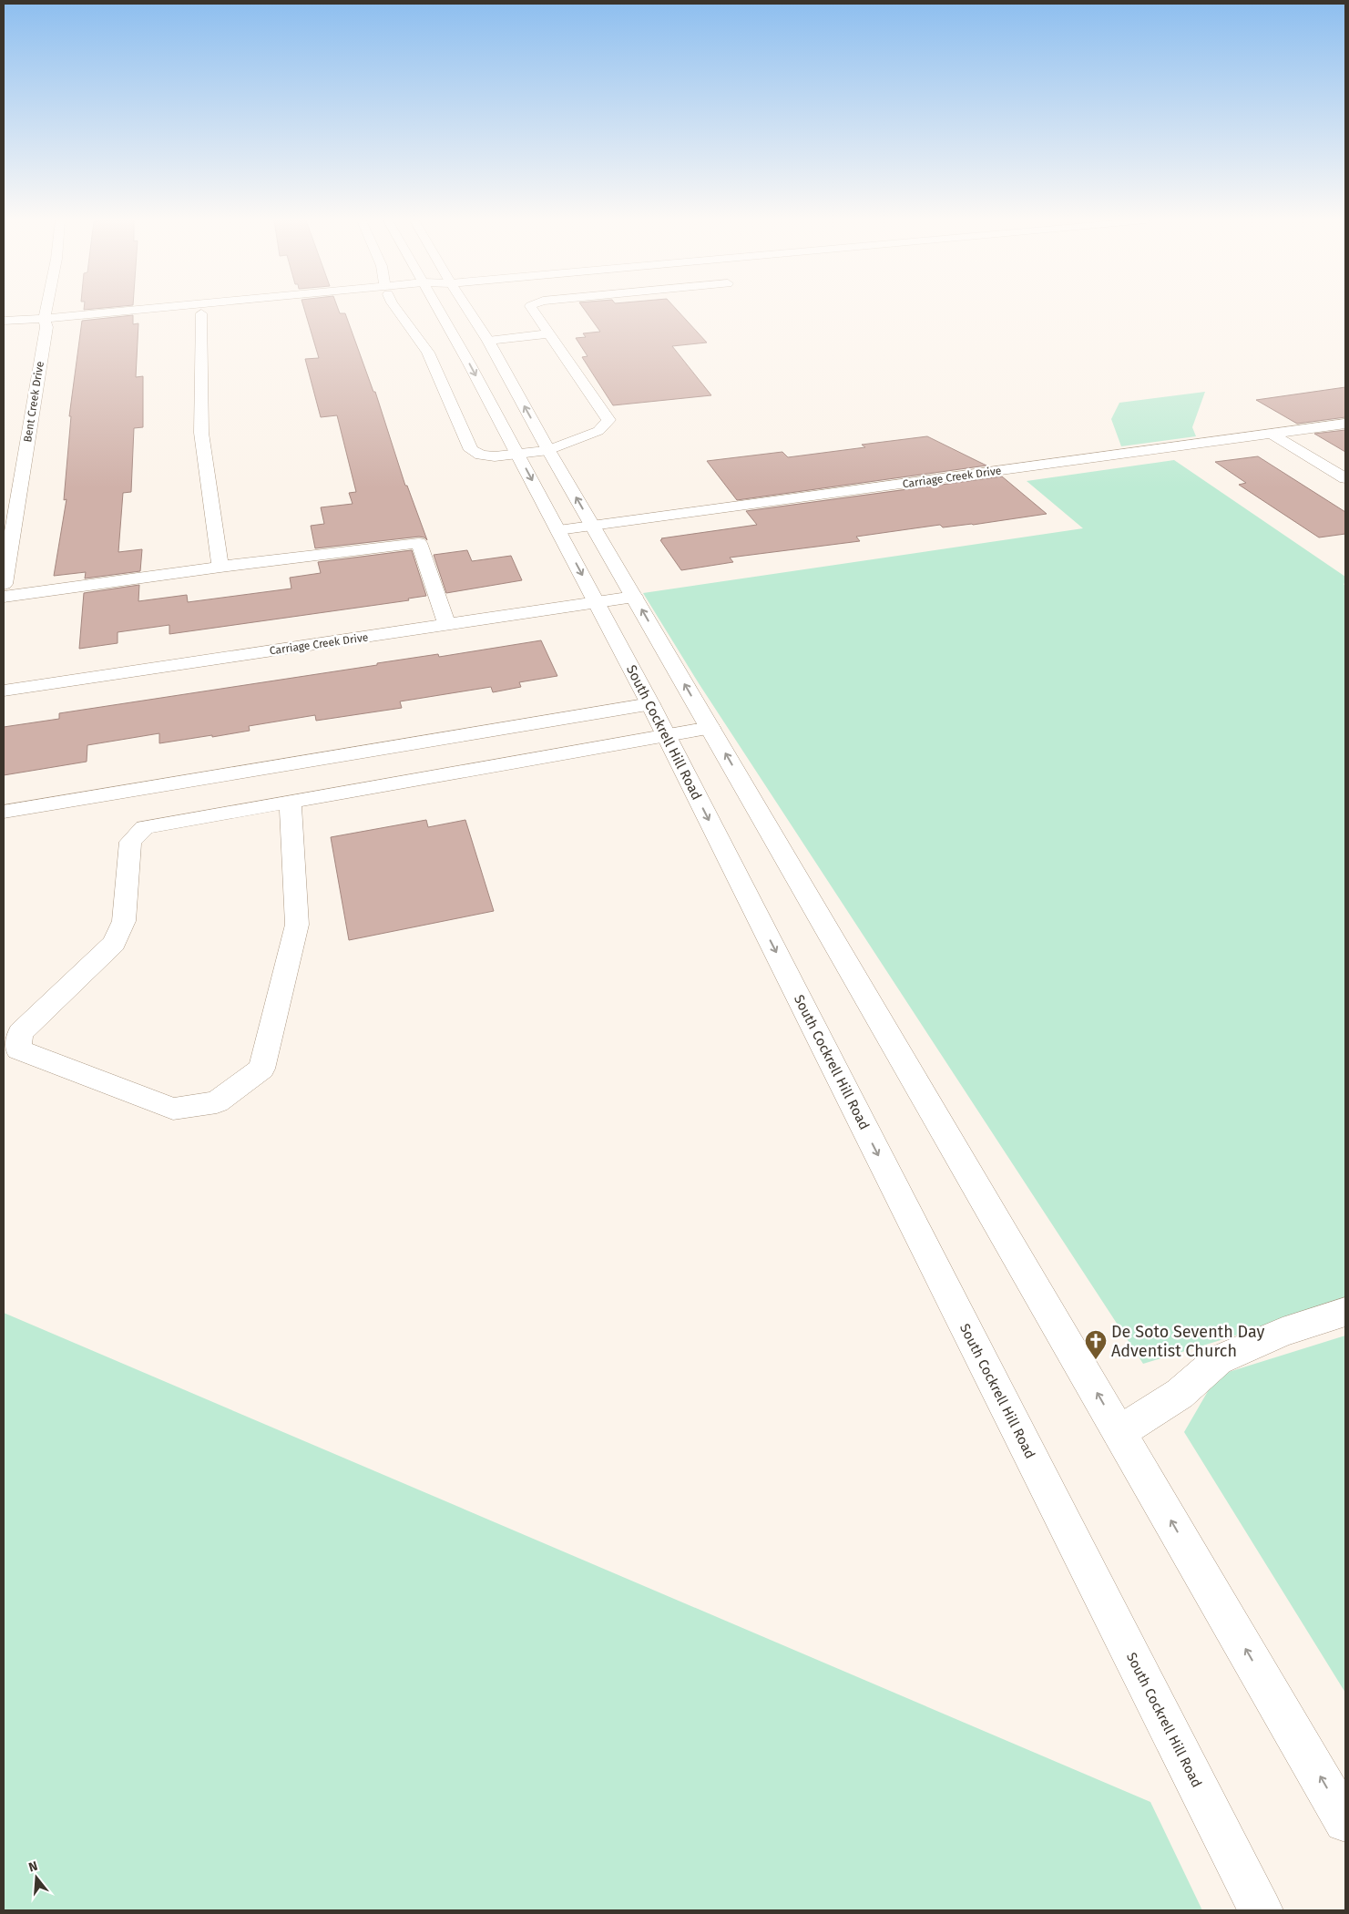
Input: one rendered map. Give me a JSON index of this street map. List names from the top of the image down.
{
  "streets": {
    "street": ["Bent Creek Drive", "Carriage Creek Drive", "South Cockrell Hill Road"]
  },
  "crossings": [
    ["Carriage Creek Drive", "South Cockrell Hill Road"]
  ],
  "places": {
    "church": ["De Soto Seventh Day Adventist Church"]
  },
  "north": "top"
}
